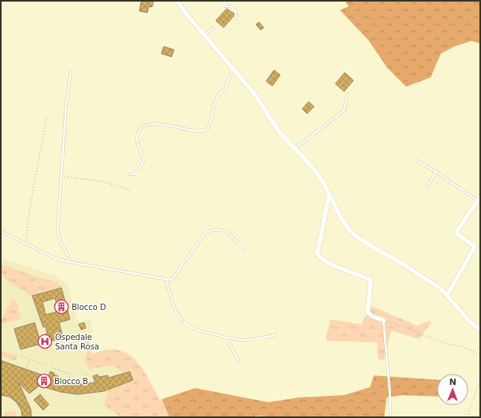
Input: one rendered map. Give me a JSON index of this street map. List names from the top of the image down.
{
  "places": {
    "building": ["Blocco D", "Blocco B"],
    "hospital": ["Ospedale Santa Rosa"]
  },
  "north": "top"
}
